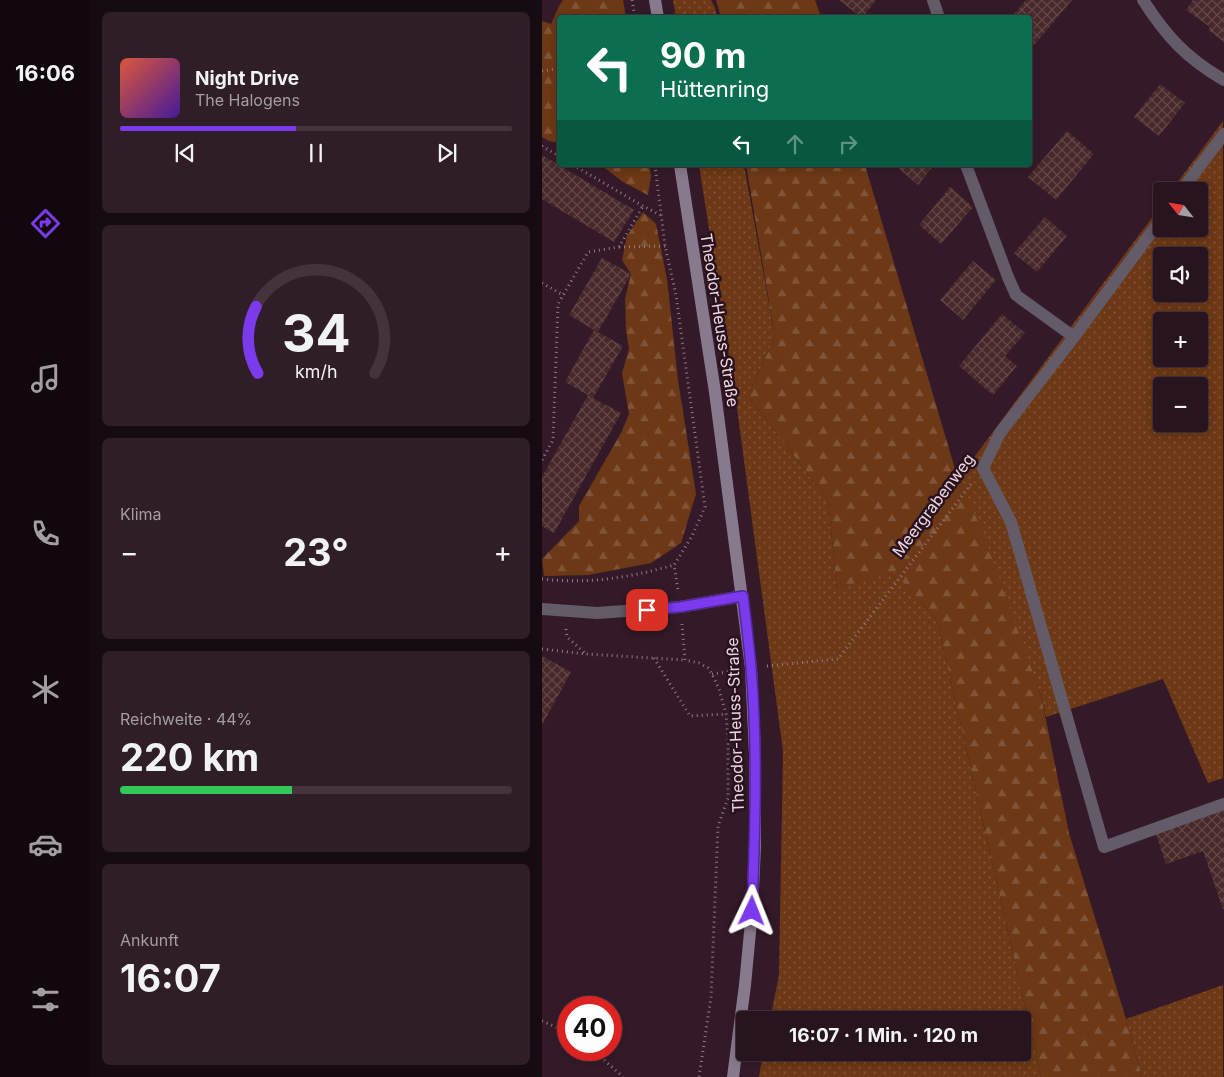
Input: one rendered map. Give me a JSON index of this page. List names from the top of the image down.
{
  "streets": {
    "street": ["Theodor-Heuss-Straße", "Meergrabenweg"]
  },
  "crossings": [
    ["Theodor-Heuss-Straße", "Meergrabenweg"]
  ],
  "north": "top left",
  "page": {
    "tabs": "16:06",
    "turn": ["90 m", "Hüttenring"],
    "song": ["Night Drive", "The Halogens"],
    "map_buttons": ["+", "−"],
    "tile": [
      "Klima",
      ["Reichweite · 44%", "220 km"],
      ["Ankunft", "16:07"]
    ],
    "heat": ["−", "23°", "+"],
    "limit": "40",
    "trip": "16:07 · 1 Min. · 120 m",
    "gauge": ["34", "km/h"]
  }
}
